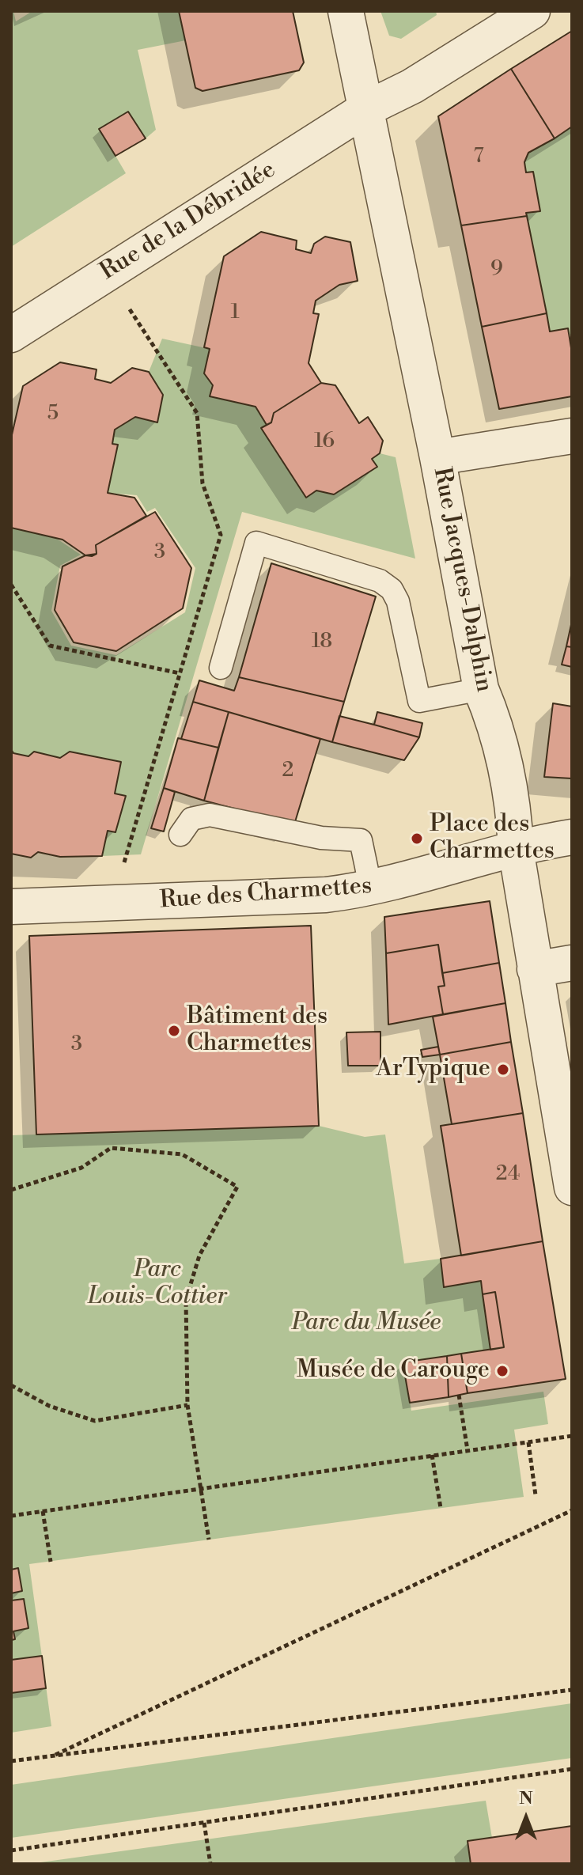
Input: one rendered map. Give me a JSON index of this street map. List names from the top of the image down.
{
  "streets": {
    "street": ["Rue de la Débridée", "Rue Jacques-Dalphin", "Rue des Charmettes"]
  },
  "crossings": [
    ["Rue de la Débridée", "Rue Jacques-Dalphin"],
    ["Rue Jacques-Dalphin", "Rue des Charmettes"]
  ],
  "parks": ["Parc Louis-Cottier", "Parc du Musée"],
  "places": [
    "Place des Charmettes",
    "Bâtiment des Charmettes",
    "ArTypique",
    "Musée de Carouge"
  ],
  "house_numbers": [
    "7",
    "9",
    "1",
    "5",
    "16",
    "3",
    "18",
    "2",
    "3",
    "24"
  ],
  "north": "top"
}
